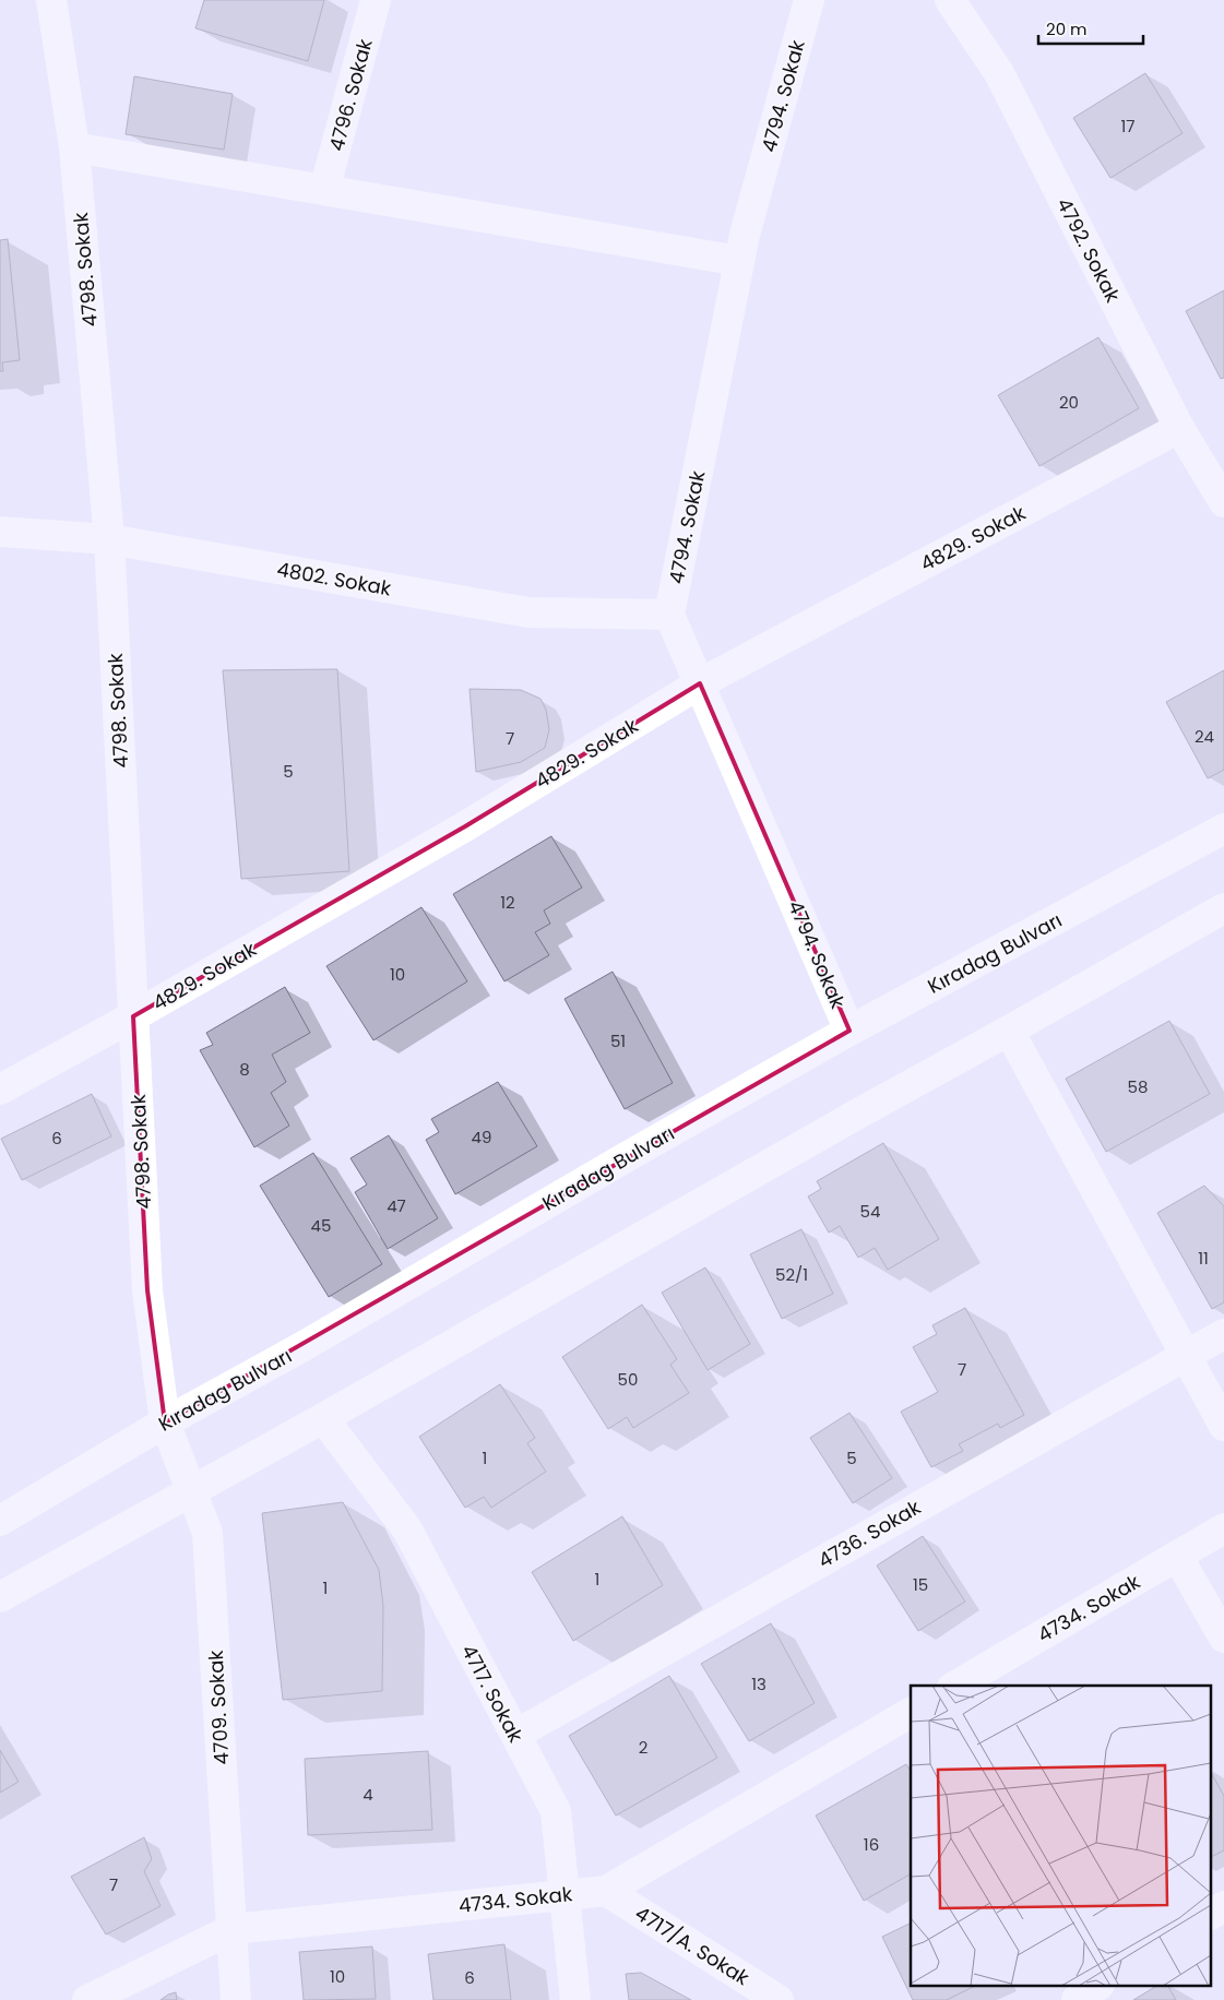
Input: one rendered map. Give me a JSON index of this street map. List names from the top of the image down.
{
  "streets": {
    "street": [
      "4796. Sokak",
      "4794. Sokak",
      "4792. Sokak",
      "4798. Sokak",
      "4829. Sokak",
      "4802. Sokak",
      "Kıradag Bulvarı",
      "4736. Sokak",
      "4734. Sokak",
      "4717. Sokak",
      "4709. Sokak",
      "4717/A. Sokak"
    ]
  },
  "crossings": [
    ["4794. Sokak", "4829. Sokak"],
    ["4794. Sokak", "4802. Sokak"],
    ["4794. Sokak", "Kıradag Bulvarı"],
    ["4792. Sokak", "4829. Sokak"],
    ["4798. Sokak", "4829. Sokak"],
    ["4798. Sokak", "4802. Sokak"],
    ["4798. Sokak", "Kıradag Bulvarı"],
    ["4798. Sokak", "4709. Sokak"],
    ["Kıradag Bulvarı", "4709. Sokak"],
    ["4736. Sokak", "4717. Sokak"],
    ["4734. Sokak", "4717. Sokak"],
    ["4734. Sokak", "4709. Sokak"],
    ["4734. Sokak", "4717/A. Sokak"]
  ],
  "house_numbers": [
    "17",
    "20",
    "24",
    "7",
    "5",
    "12",
    "10",
    "51",
    "8",
    "58",
    "49",
    "6",
    "47",
    "54",
    "45",
    "11",
    "52/1",
    "7",
    "50",
    "1",
    "5",
    "1",
    "15",
    "1",
    "13",
    "2",
    "4",
    "16",
    "7",
    "10",
    "6"
  ],
  "scale_bar": "20 m"
}
